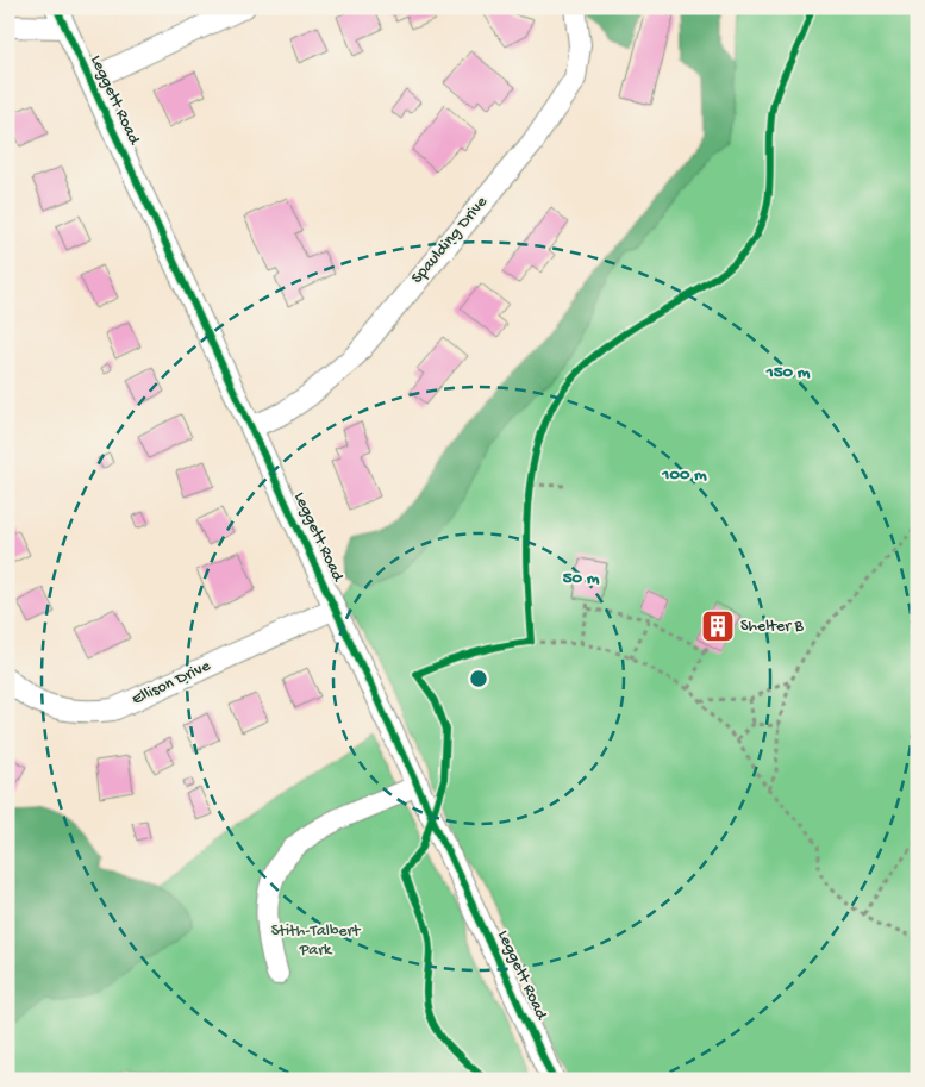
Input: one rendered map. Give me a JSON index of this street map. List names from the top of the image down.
{
  "streets": {
    "street": ["Leggett Road", "Spaulding Drive", "Ellison Drive"]
  },
  "crossings": [
    ["Leggett Road", "Spaulding Drive"],
    ["Leggett Road", "Ellison Drive"]
  ],
  "parks": ["Stith-Talbert Park"],
  "places": {
    "building": ["Shelter B"]
  },
  "rings": ["150 m", "100 m", "50 m"]
}
